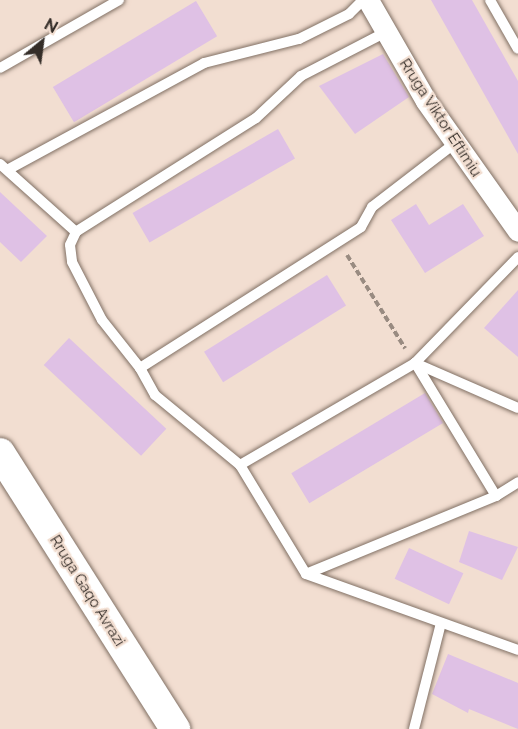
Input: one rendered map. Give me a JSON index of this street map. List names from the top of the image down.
{
  "streets": {
    "main road": ["Rruga Gaqo Avrazi"],
    "street": ["Rruga Viktor Eftimiu"]
  },
  "north": "top right"
}
